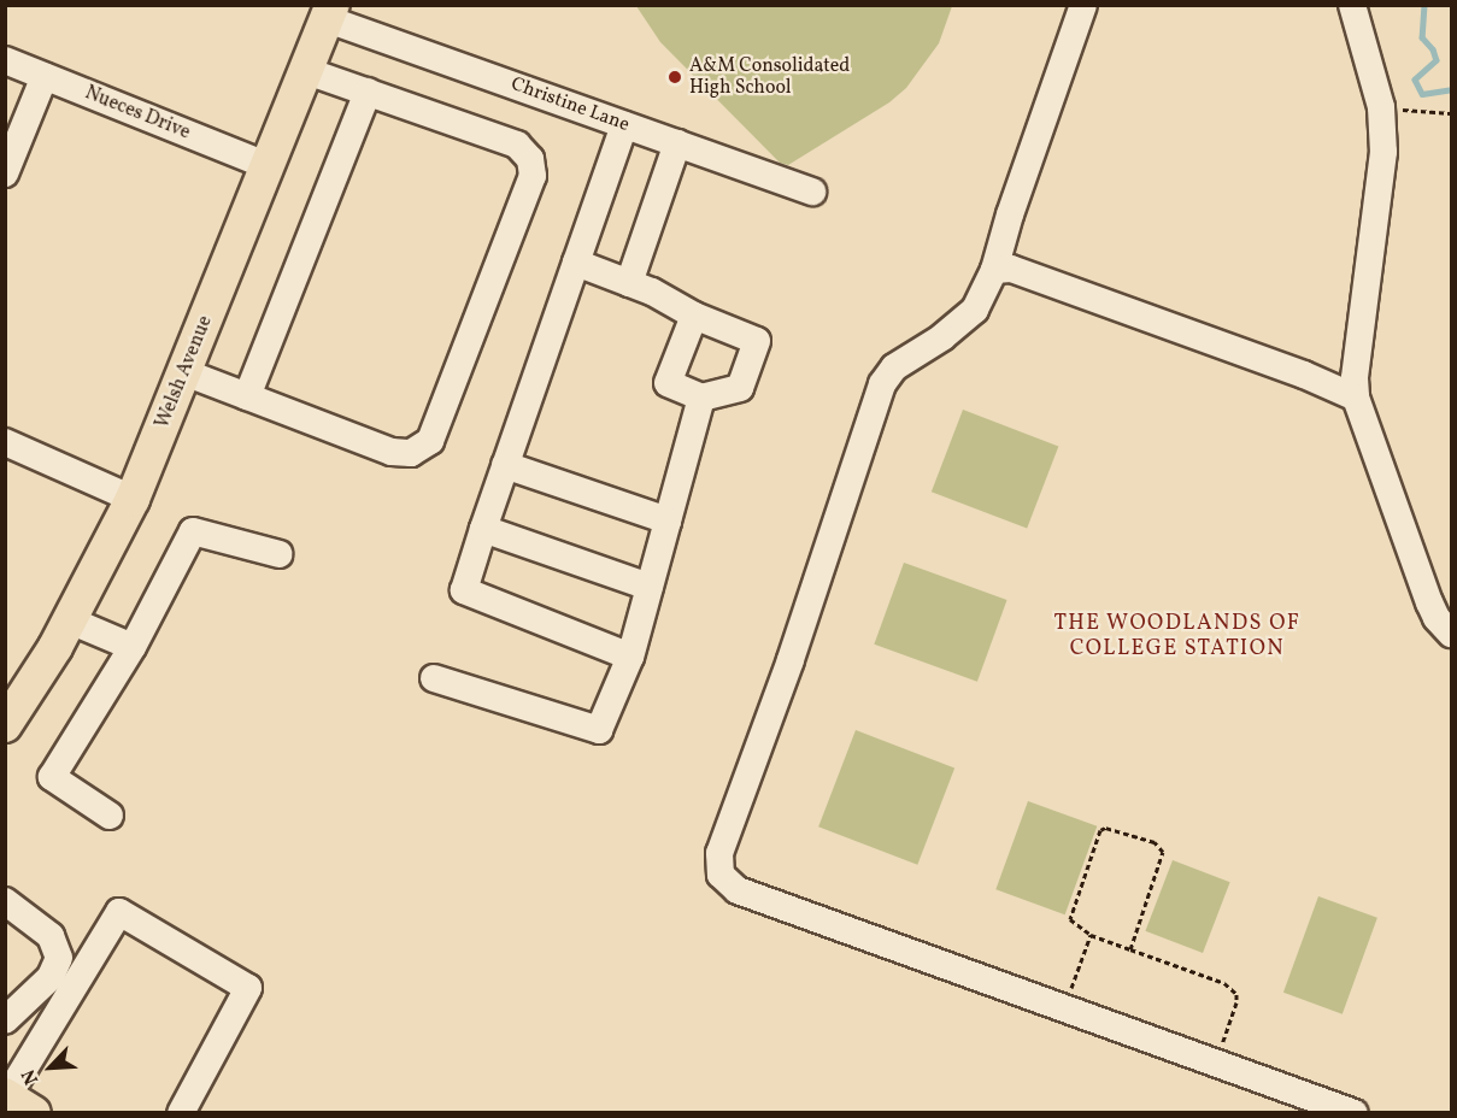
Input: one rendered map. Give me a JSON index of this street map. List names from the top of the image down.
{
  "streets": {
    "main road": ["Welsh Avenue"],
    "street": ["Christine Lane", "Nueces Drive"]
  },
  "crossings": [
    ["Christine Lane", "Welsh Avenue"],
    ["Nueces Drive", "Welsh Avenue"]
  ],
  "districts": ["THE WOODLANDS OF COLLEGE STATION"],
  "places": ["A&M Consolidated High School"],
  "north": "bottom left"
}
